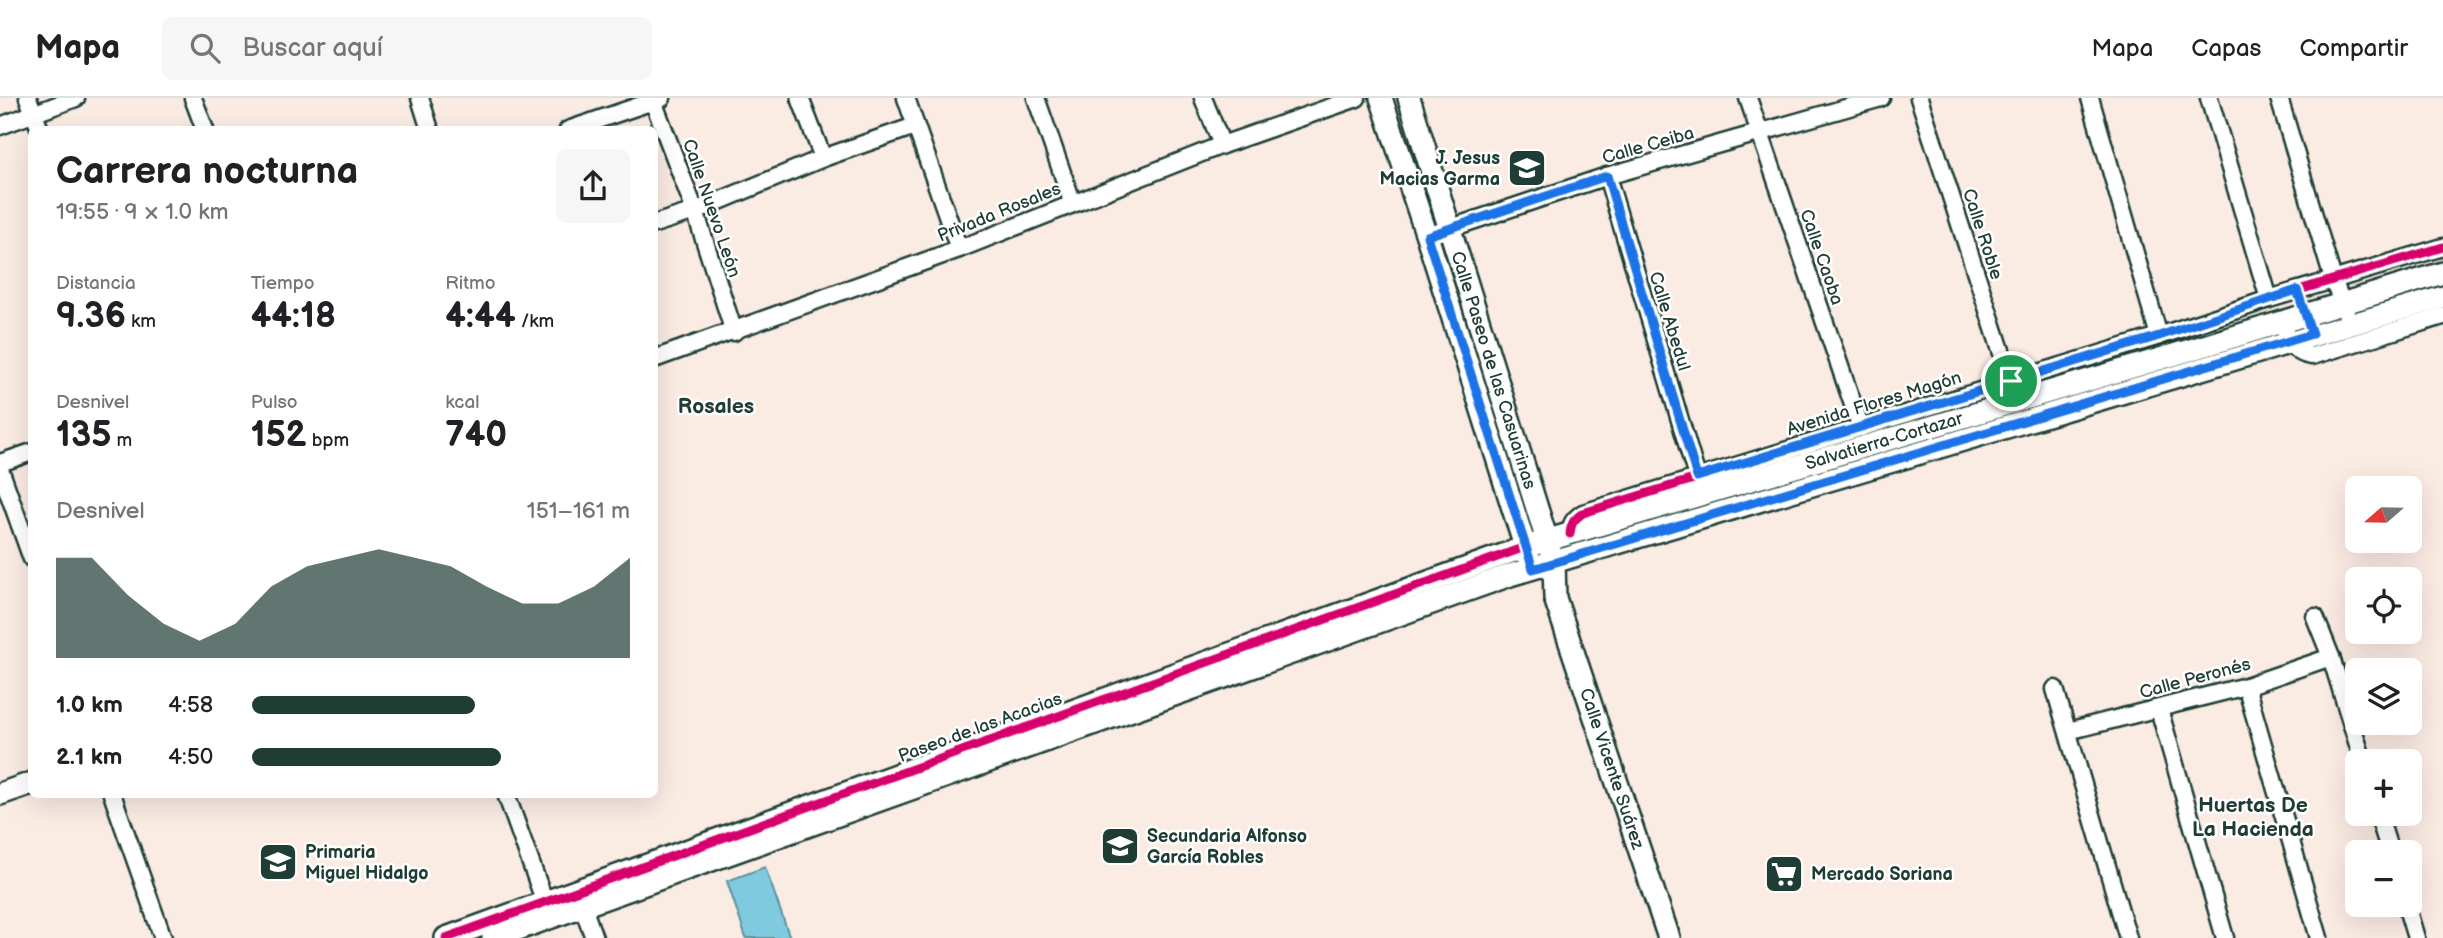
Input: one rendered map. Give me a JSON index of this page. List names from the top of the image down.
{
  "streets": {
    "main road": [
      "Calle Paseo de las Casuarinas",
      "Salvatierra-Cortazar",
      "Paseo de las Acacias",
      "Calle Vicente Suárez"
    ],
    "street": [
      "Calle Ceiba",
      "Calle Nuevo León",
      "Privada Rosales",
      "Calle Roble",
      "Calle Caoba",
      "Calle Abedul",
      "Avenida Flores Magón",
      "Calle Peronés"
    ]
  },
  "crossings": [
    ["Calle Ceiba", "Calle Caoba"],
    ["Calle Ceiba", "Calle Abedul"],
    ["Calle Ceiba", "Calle Paseo de las Casuarinas"],
    ["Calle Nuevo León", "Privada Rosales"],
    ["Calle Roble", "Avenida Flores Magón"],
    ["Calle Caoba", "Avenida Flores Magón"],
    ["Calle Abedul", "Avenida Flores Magón"],
    ["Calle Paseo de las Casuarinas", "Salvatierra-Cortazar"],
    ["Calle Paseo de las Casuarinas", "Paseo de las Acacias"],
    ["Calle Paseo de las Casuarinas", "Calle Vicente Suárez"],
    ["Avenida Flores Magón", "Salvatierra-Cortazar"],
    ["Salvatierra-Cortazar", "Paseo de las Acacias"],
    ["Salvatierra-Cortazar", "Calle Vicente Suárez"],
    ["Paseo de las Acacias", "Calle Vicente Suárez"]
  ],
  "districts": ["Rosales", "Huertas De La Hacienda"],
  "places": {
    "school or university": ["J. Jesus Macias Garma", "Secundaria Alfonso García Robles", "Primaria Miguel Hidalgo"],
    "supermarket": ["Mercado Soriana"]
  },
  "north": "left",
  "page": {
    "header": "Mapa",
    "search": "Buscar aquí",
    "nav": ["Mapa", "Capas", "Compartir"],
    "heading": ["Carrera nocturna", "19:55 · 9 × 1.0 km"],
    "stats": [
      ["Distancia", "9.36 km"],
      ["Tiempo", "44:18"],
      ["Ritmo", "4:44 /km"],
      ["Desnivel", "135 m"],
      ["Pulso", "152 bpm"],
      ["kcal", "740"]
    ],
    "map_buttons": ["+", "−"],
    "chart": ["Desnivel", "151–161 m"],
    "list": [
      {
        "name": "1.0 km",
        "note": "4:58"
      },
      {
        "name": "2.1 km",
        "note": "4:50"
      }
    ]
  }
}
